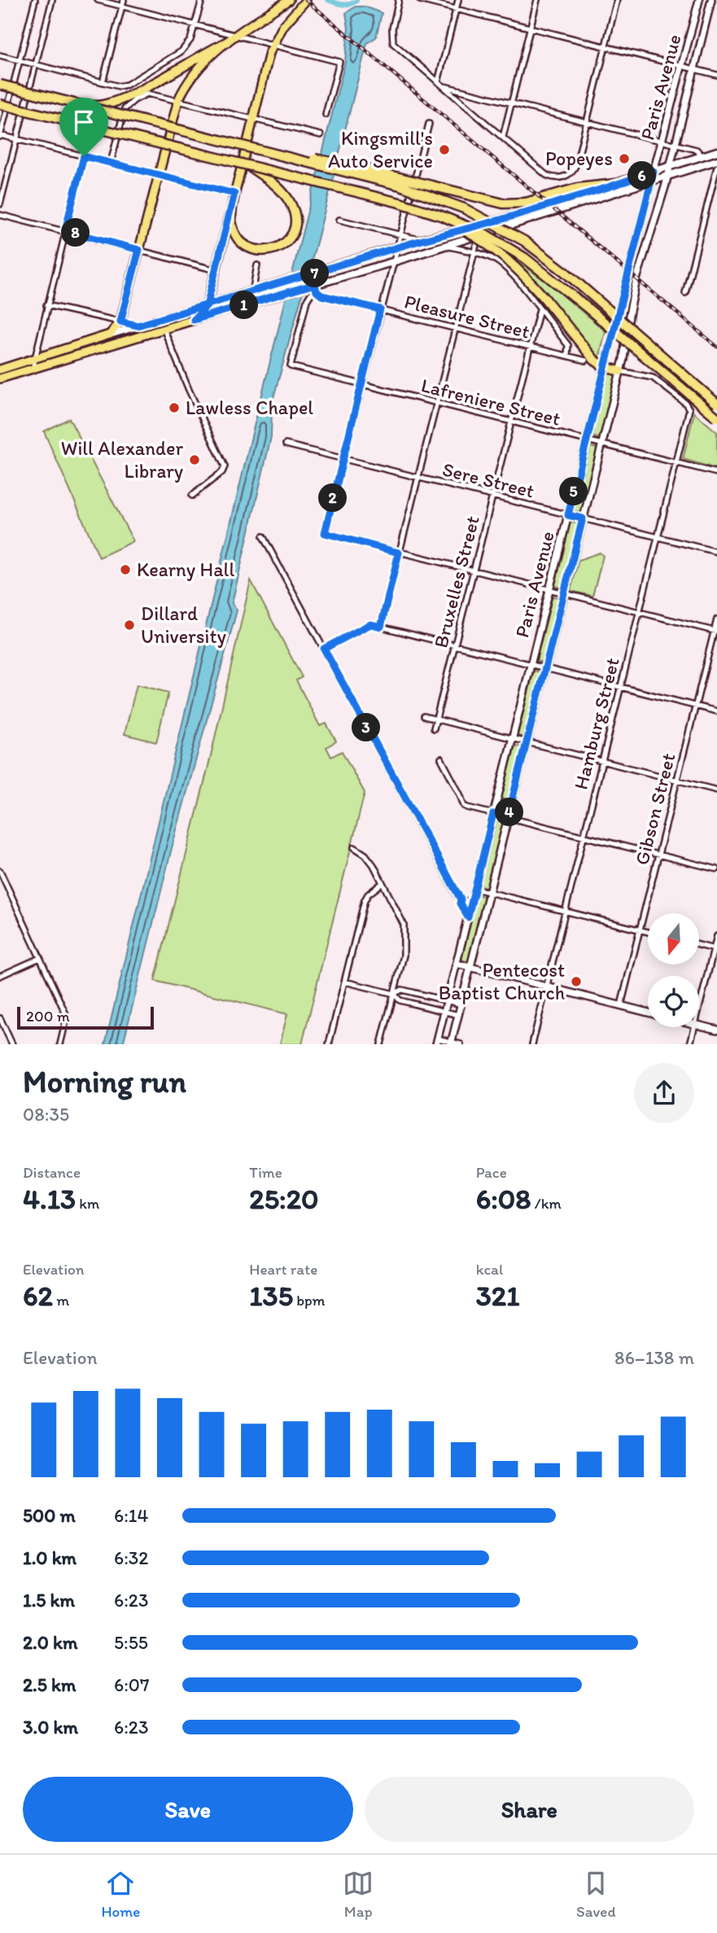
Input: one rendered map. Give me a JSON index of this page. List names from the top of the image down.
{
  "streets": {
    "street": [
      "Paris Avenue",
      "Pleasure Street",
      "Lafreniere Street",
      "Sere Street",
      "Bruxelles Street",
      "Hamburg Street",
      "Gibson Street"
    ]
  },
  "crossings": [
    ["Paris Avenue", "Lafreniere Street"],
    ["Paris Avenue", "Sere Street"],
    ["Paris Avenue", "Hamburg Street"],
    ["Pleasure Street", "Lafreniere Street"],
    ["Pleasure Street", "Bruxelles Street"],
    ["Lafreniere Street", "Bruxelles Street"],
    ["Lafreniere Street", "Hamburg Street"],
    ["Sere Street", "Bruxelles Street"],
    ["Sere Street", "Hamburg Street"]
  ],
  "places": [
    "Kingsmill's Auto Service",
    "Popeyes",
    "Lawless Chapel",
    "Will Alexander Library",
    "Kearny Hall",
    "Dillard University",
    "Pentecost Baptist Church"
  ],
  "scale_bar": "200 m",
  "north": "bottom",
  "page": {
    "pins": [
      "6",
      "8",
      "7",
      "1",
      "5",
      "2",
      "3",
      "4"
    ],
    "scale": "200 m",
    "heading": ["Morning run", "08:35"],
    "stats": [
      ["Distance", "4.13 km"],
      ["Time", "25:20"],
      ["Pace", "6:08 /km"],
      ["Elevation", "62 m"],
      ["Heart rate", "135 bpm"],
      ["kcal", "321"]
    ],
    "chart": ["Elevation", "86–138 m"],
    "list": [
      {
        "name": "500 m",
        "note": "6:14"
      },
      {
        "name": "1.0 km",
        "note": "6:32"
      },
      {
        "name": "1.5 km",
        "note": "6:23"
      },
      {
        "name": "2.0 km",
        "note": "5:55"
      },
      {
        "name": "2.5 km",
        "note": "6:07"
      },
      {
        "name": "3.0 km",
        "note": "6:23"
      }
    ],
    "buttons": ["Save", "Share"],
    "tabs": ["Home", "Map", "Saved"]
  }
}
